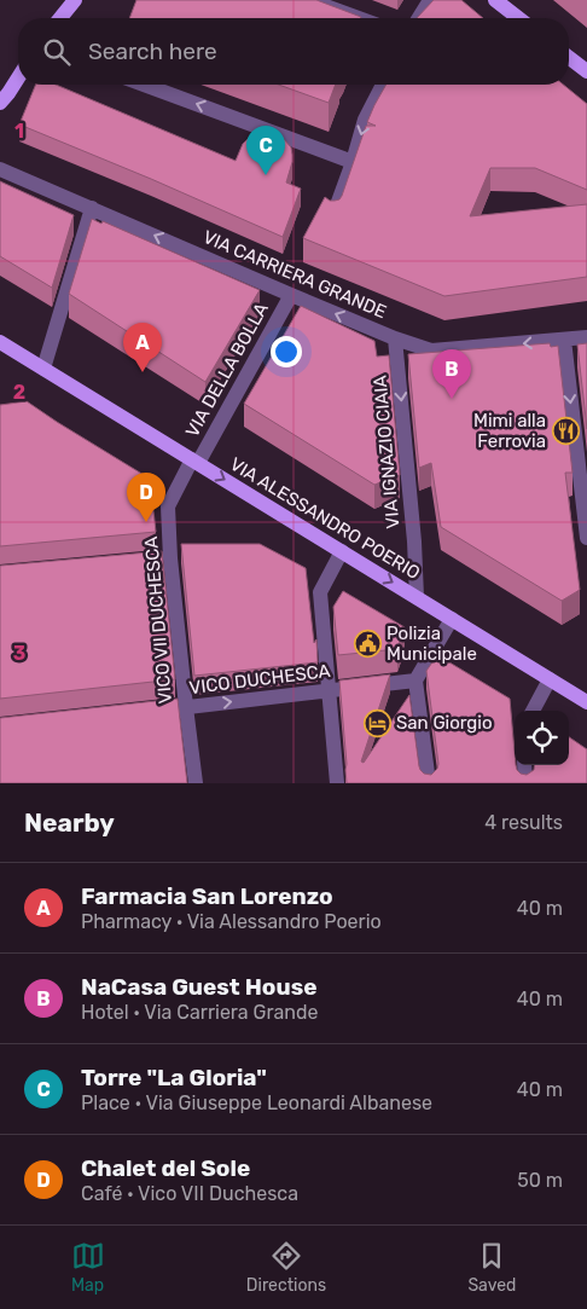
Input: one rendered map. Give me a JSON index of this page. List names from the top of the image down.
{
  "streets": {
    "main road": ["VIA ALESSANDRO POERIO"],
    "street": [
      "VIA CARRIERA GRANDE",
      "VIA DELLA BOLLA",
      "VIA IGNAZIO CIAIA",
      "VICO VII DUCHESCA",
      "VICO DUCHESCA"
    ]
  },
  "crossings": [
    ["VIA CARRIERA GRANDE", "VIA DELLA BOLLA"],
    ["VIA CARRIERA GRANDE", "VIA IGNAZIO CIAIA"],
    ["VIA DELLA BOLLA", "VIA ALESSANDRO POERIO"],
    ["VIA DELLA BOLLA", "VICO VII DUCHESCA"],
    ["VIA IGNAZIO CIAIA", "VIA ALESSANDRO POERIO"],
    ["VIA ALESSANDRO POERIO", "VICO VII DUCHESCA"],
    ["VICO VII DUCHESCA", "VICO DUCHESCA"]
  ],
  "one_way": [
    "VIA CARRIERA GRANDE",
    "VIA IGNAZIO CIAIA",
    "VIA ALESSANDRO POERIO",
    "VICO DUCHESCA"
  ],
  "places": {
    "restaurant": ["Mimi alla Ferrovia"],
    "public building": ["Polizia Municipale"],
    "hotel": ["San Giorgio"]
  },
  "page": {
    "search": "Search here",
    "pins": [
      "C",
      "A",
      "B",
      "D"
    ],
    "heading": ["Nearby", "4 results"],
    "list": [
      {
        "mark": "A",
        "name": "Farmacia San Lorenzo",
        "note": "Pharmacy · Via Alessandro Poerio",
        "value": "40 m"
      },
      {
        "mark": "B",
        "name": "NaCasa Guest House",
        "note": "Hotel · Via Carriera Grande",
        "value": "40 m"
      },
      {
        "mark": "C",
        "name": "Torre \"La Gloria\"",
        "note": "Place · Via Giuseppe Leonardi Albanese",
        "value": "40 m"
      },
      {
        "mark": "D",
        "name": "Chalet del Sole",
        "note": "Café · Vico VII Duchesca",
        "value": "50 m"
      }
    ],
    "nav": ["Map", "Directions", "Saved"]
  },
  "grid": {
    "rows": ["1", "2", "3"]
  }
}
